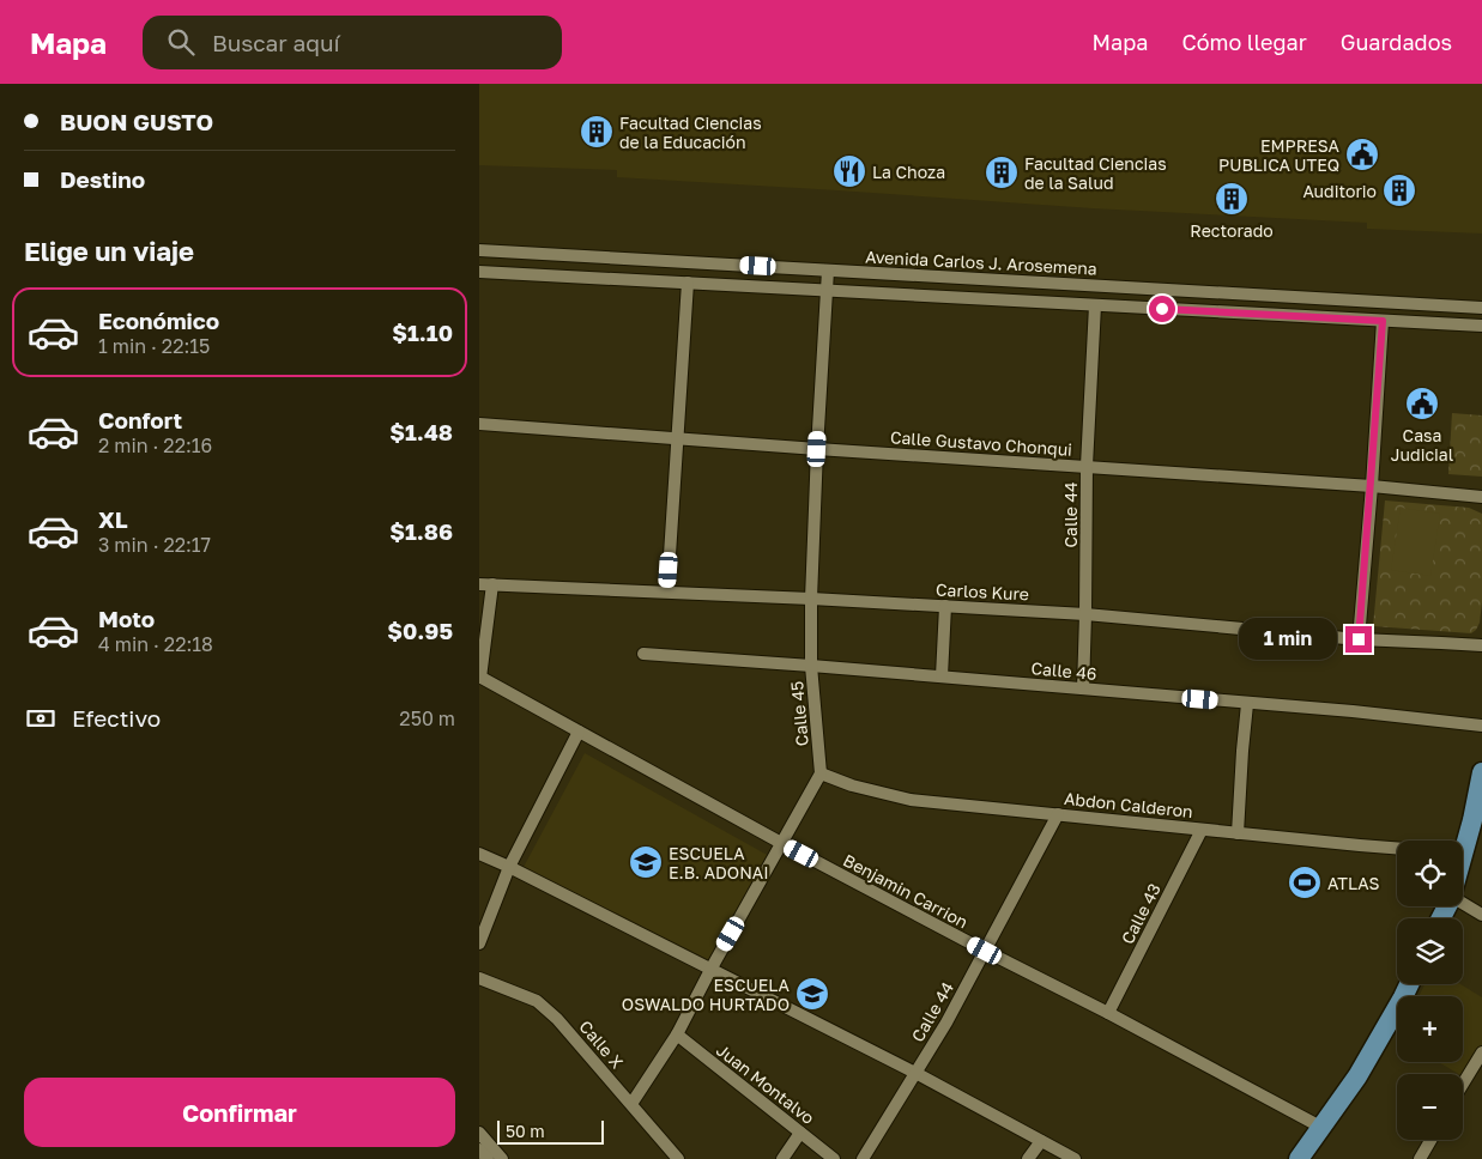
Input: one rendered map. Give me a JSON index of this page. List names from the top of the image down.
{
  "streets": {
    "street": [
      "Avenida Carlos J. Arosemena",
      "Calle Gustavo Chonqui",
      "Calle 44",
      "Carlos Kure",
      "Calle 46",
      "Calle 45",
      "Abdon Calderon",
      "Benjamin Carrion",
      "Calle 43",
      "Calle X",
      "Juan Montalvo"
    ]
  },
  "crossings": [
    ["Avenida Carlos J. Arosemena", "Calle 45"],
    ["Calle Gustavo Chonqui", "Calle 44"],
    ["Calle Gustavo Chonqui", "Calle 45"],
    ["Calle 44", "Carlos Kure"],
    ["Calle 44", "Calle 46"],
    ["Calle 44", "Abdon Calderon"],
    ["Calle 44", "Benjamin Carrion"],
    ["Carlos Kure", "Calle 45"],
    ["Calle 46", "Calle 45"],
    ["Calle 45", "Abdon Calderon"],
    ["Abdon Calderon", "Calle 43"],
    ["Benjamin Carrion", "Calle 43"]
  ],
  "places": {
    "building": [
      "Facultad Ciencias de la Educación",
      "Facultad Ciencias de la Salud",
      "Auditorio",
      "Rectorado"
    ],
    "public building": ["EMPRESA PUBLICA UTEQ", "Casa Judicial"],
    "restaurant": ["La Choza"],
    "school or university": ["ESCUELA E.B. ADONAI", "ESCUELA OSWALDO HURTADO"],
    "sports": ["ATLAS"]
  },
  "scale_bar": "50 m",
  "page": {
    "header": "Mapa",
    "search": "Buscar aquí",
    "nav": ["Mapa", "Cómo llegar", "Guardados"],
    "banner": ["BUON GUSTO", "Destino"],
    "heading": "Elige un viaje",
    "list": [
      {
        "name": "Económico",
        "note": "1 min · 22:15",
        "value": "$1.10"
      },
      {
        "name": "Confort",
        "note": "2 min · 22:16",
        "value": "$1.48"
      },
      {
        "name": "XL",
        "note": "3 min · 22:17",
        "value": "$1.86"
      },
      {
        "name": "Moto",
        "note": "4 min · 22:18",
        "value": "$0.95"
      }
    ],
    "bubble": "1 min",
    "pay": ["Efectivo", "250 m"],
    "map_buttons": ["+", "−"],
    "buttons": "Confirmar",
    "scale": "50 m"
  }
}
